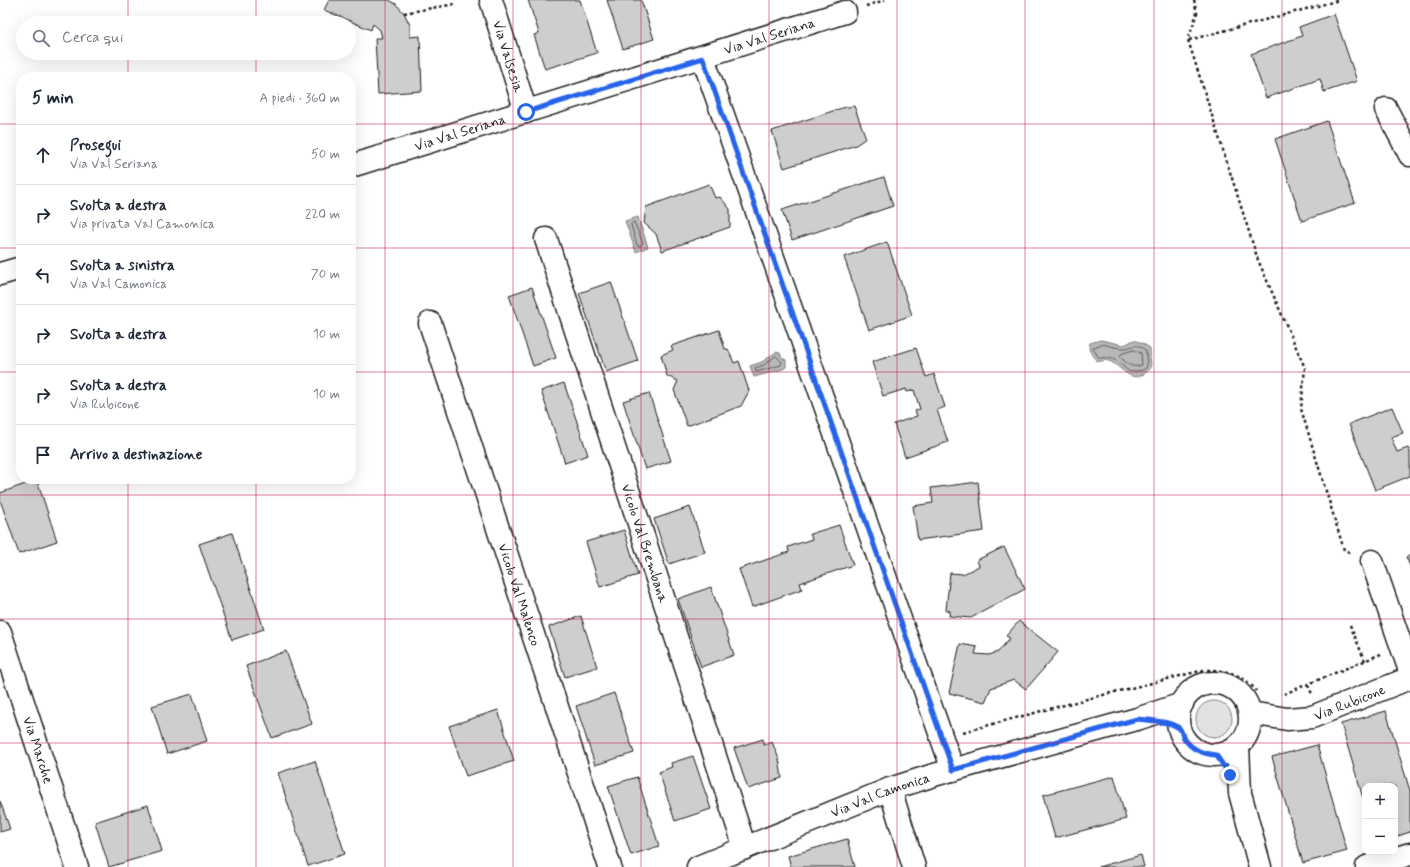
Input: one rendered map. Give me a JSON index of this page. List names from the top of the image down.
{
  "streets": {
    "street": [
      "Via Val Seriana",
      "Via Valsesia",
      "Vicolo Val Brembana",
      "Vicolo Val Malenco",
      "Via Rubicone",
      "Via Marche",
      "Via Val Camonica"
    ]
  },
  "crossings": [
    ["Via Val Seriana", "Via Valsesia"],
    ["Vicolo Val Brembana", "Via Val Camonica"],
    ["Via Rubicone", "Via Val Camonica"]
  ],
  "page": {
    "search": "Cerca qui",
    "heading": ["5 min", "A piedi · 360 m"],
    "list": [
      ["Prosegui", "Via Val Seriana", "50 m"],
      ["Svolta a destra", "Via privata Val Camonica", "220 m"],
      ["Svolta a sinistra", "Via Val Camonica", "70 m"],
      ["Svolta a destra", "10 m"],
      ["Svolta a destra", "Via Rubicone", "10 m"],
      "Arrivo a destinazione"
    ],
    "map_buttons": ["+", "−"]
  }
}
